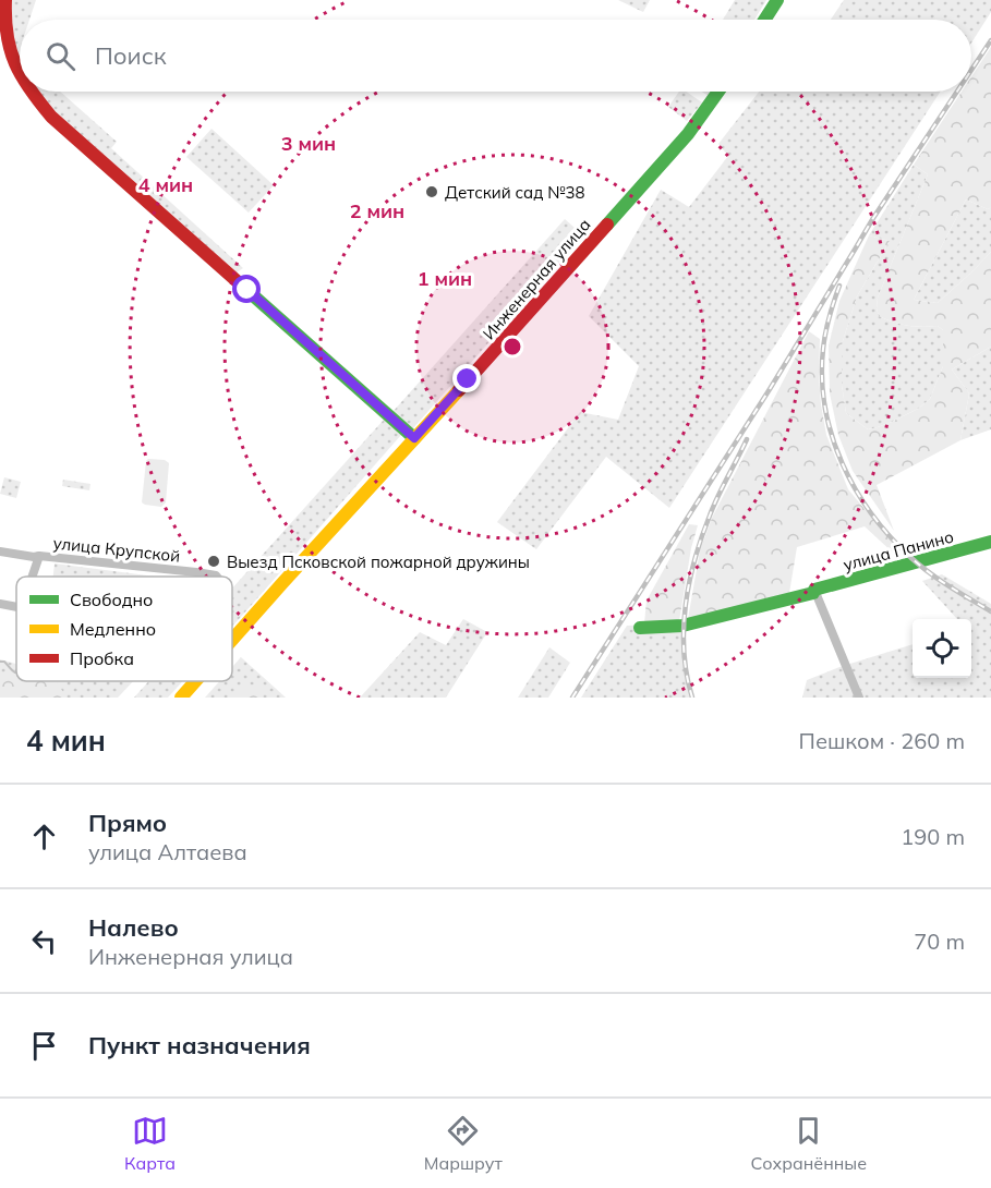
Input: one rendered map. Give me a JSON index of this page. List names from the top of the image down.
{
  "streets": {
    "street": ["Инженерная улица", "улица Крупской", "улица Панино"]
  },
  "places": ["Детский сад №38", "Выезд Псковской пожарной дружины"],
  "legend": ["Свободно", "Медленно", "Пробка"],
  "page": {
    "search": "Поиск",
    "heading": ["4 мин", "Пешком · 260 m"],
    "list": [
      ["Прямо", "улица Алтаева", "190 m"],
      ["Налево", "Инженерная улица", "70 m"],
      "Пункт назначения"
    ],
    "nav": ["Карта", "Маршрут", "Сохранённые"]
  },
  "rings": [
    "3 мин",
    "4 мин",
    "2 мин",
    "1 мин"
  ]
}
